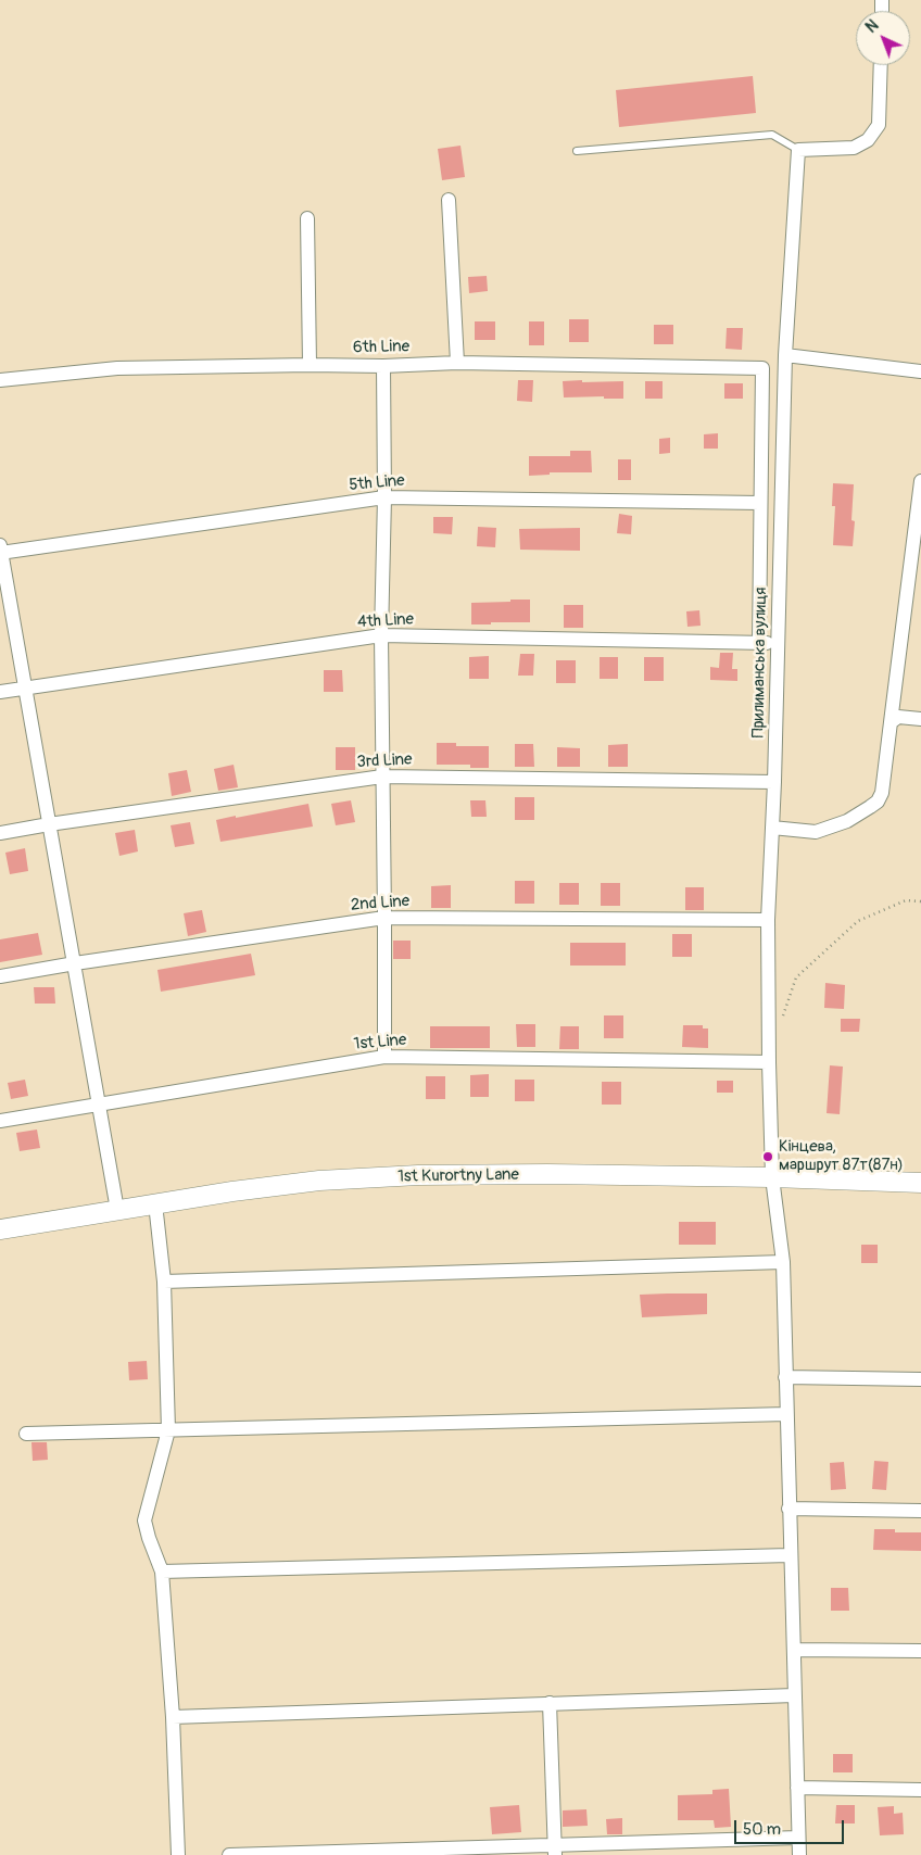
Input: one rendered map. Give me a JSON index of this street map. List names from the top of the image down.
{
  "streets": {
    "street": [
      "6th Line",
      "5th Line",
      "4th Line",
      "Прилиманська вулиця",
      "3rd Line",
      "2nd Line",
      "1st Line",
      "1st Kurortny Lane"
    ]
  },
  "crossings": [
    ["6th Line", "5th Line"],
    ["4th Line", "Прилиманська вулиця"],
    ["Прилиманська вулиця", "3rd Line"],
    ["Прилиманська вулиця", "2nd Line"],
    ["Прилиманська вулиця", "1st Line"],
    ["Прилиманська вулиця", "1st Kurortny Lane"]
  ],
  "places": ["Кінцева, маршрут 87т(87н)"],
  "scale_bar": "50 m",
  "north": "top left"
}
